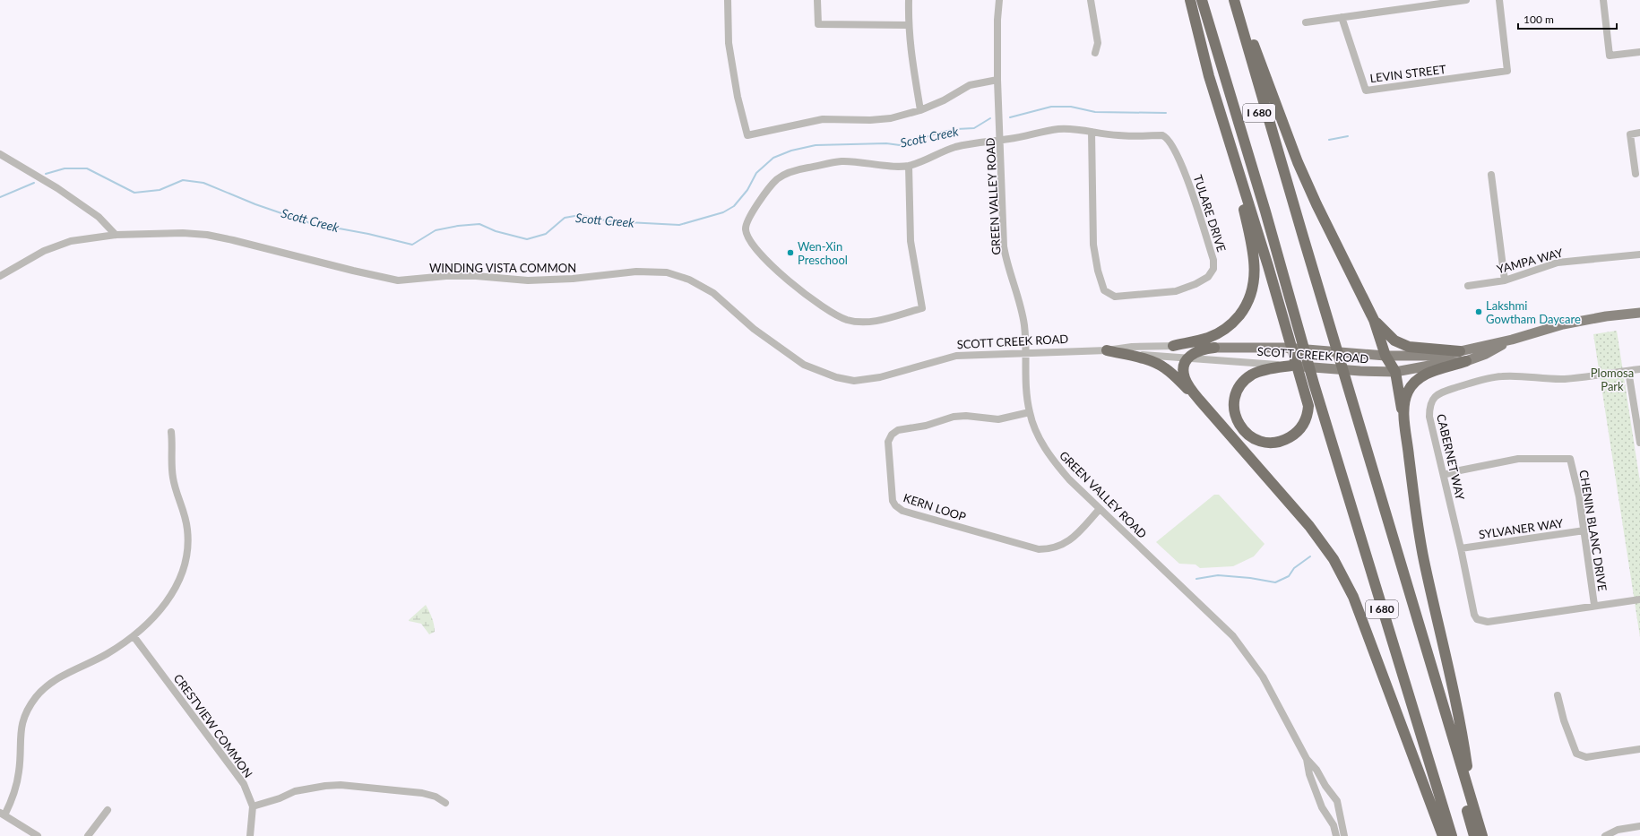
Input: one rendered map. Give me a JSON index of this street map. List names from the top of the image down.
{
  "streets": {
    "highway": ["I 680"],
    "main road": ["SCOTT CREEK ROAD"],
    "street": [
      "LEVIN STREET",
      "GREEN VALLEY ROAD",
      "TULARE DRIVE",
      "YAMPA WAY",
      "WINDING VISTA COMMON",
      "CABERNET WAY",
      "KERN LOOP",
      "SYLVANER WAY",
      "CHENIN BLANC DRIVE",
      "CRESTVIEW COMMON"
    ]
  },
  "crossings": [
    ["GREEN VALLEY ROAD", "TULARE DRIVE"],
    ["GREEN VALLEY ROAD", "SCOTT CREEK ROAD"],
    ["GREEN VALLEY ROAD", "KERN LOOP"],
    ["WINDING VISTA COMMON", "SCOTT CREEK ROAD"],
    ["CABERNET WAY", "SYLVANER WAY"],
    ["CABERNET WAY", "CHENIN BLANC DRIVE"],
    ["SYLVANER WAY", "CHENIN BLANC DRIVE"]
  ],
  "water": ["Scott Creek"],
  "parks": ["Plomosa Park"],
  "places": ["Wen-Xin Preschool", "Lakshmi Gowtham Daycare"],
  "scale_bar": "100 m"
}
